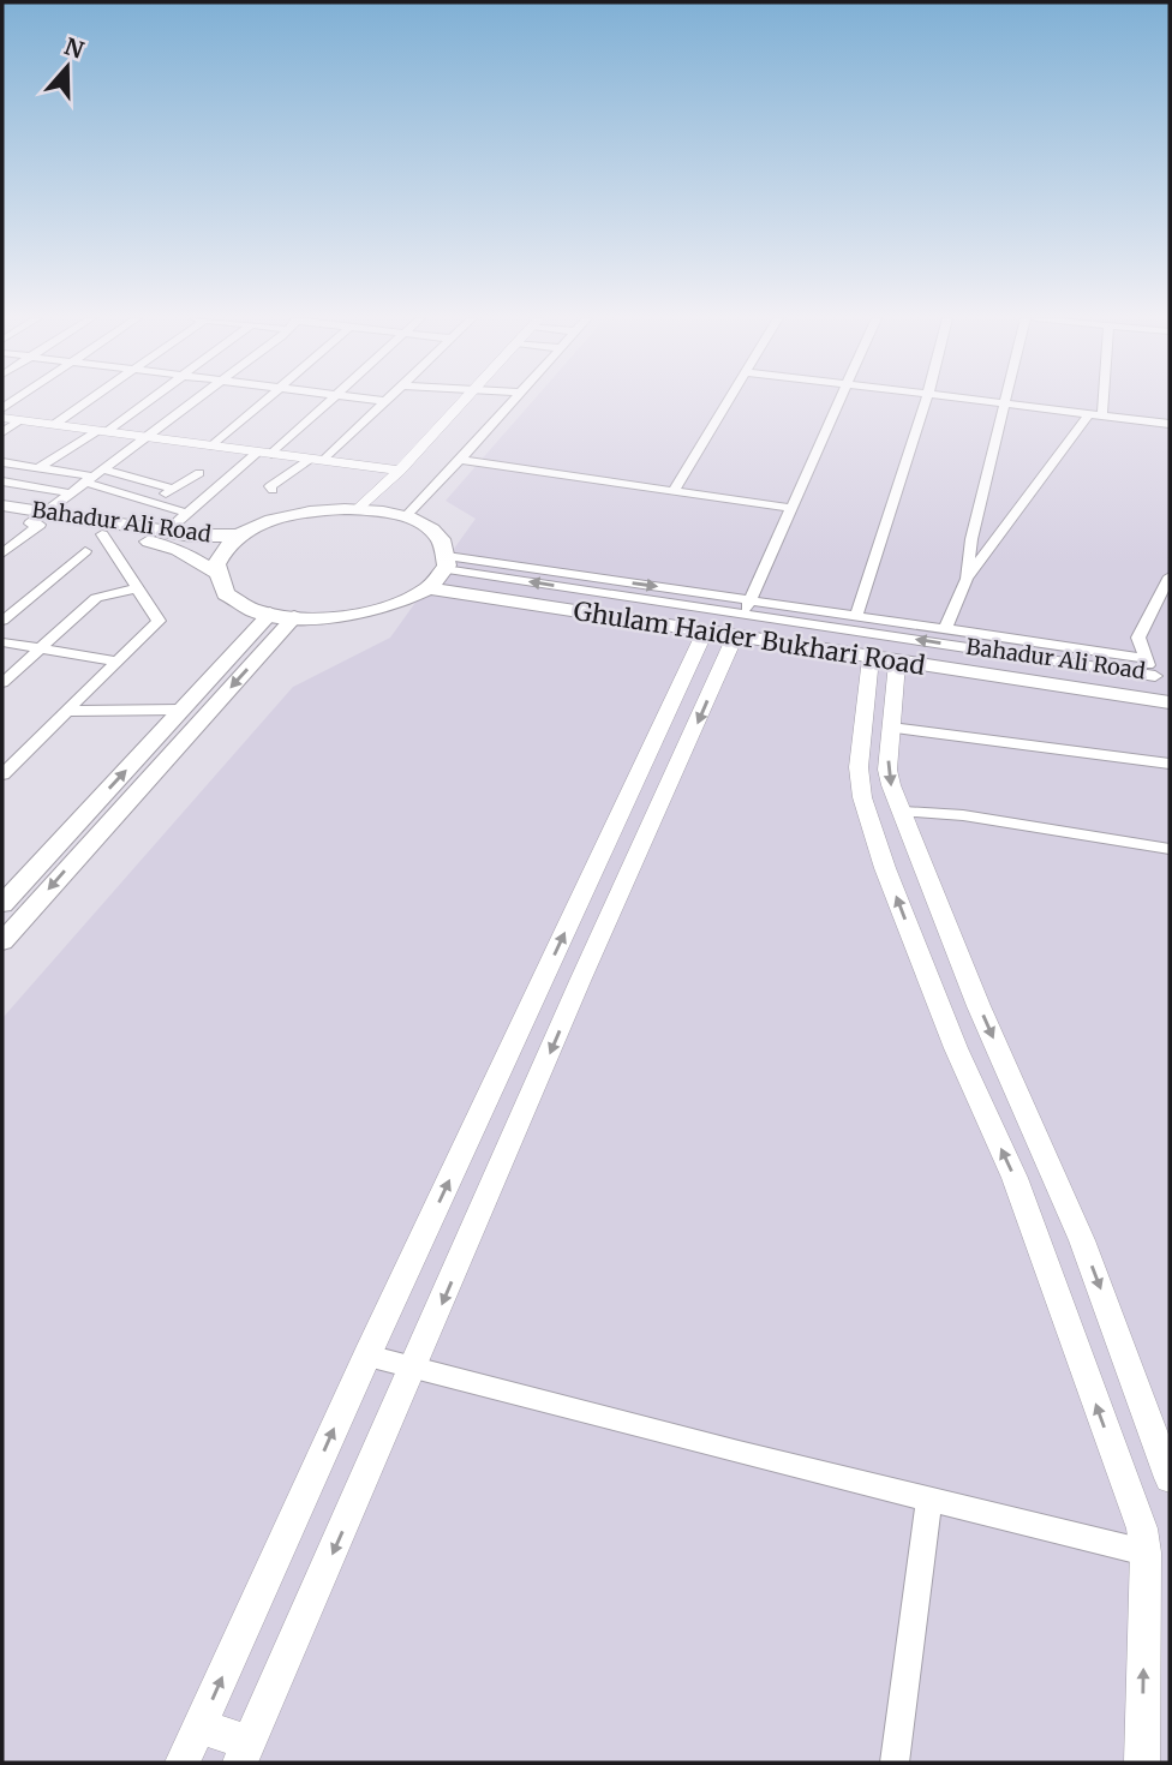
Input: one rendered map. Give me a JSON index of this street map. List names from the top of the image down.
{
  "streets": {
    "main road": ["Bahadur Ali Road", "Ghulam Haider Bukhari Road"]
  },
  "crossings": [
    ["Bahadur Ali Road", "Ghulam Haider Bukhari Road"]
  ],
  "north": "top"
}
